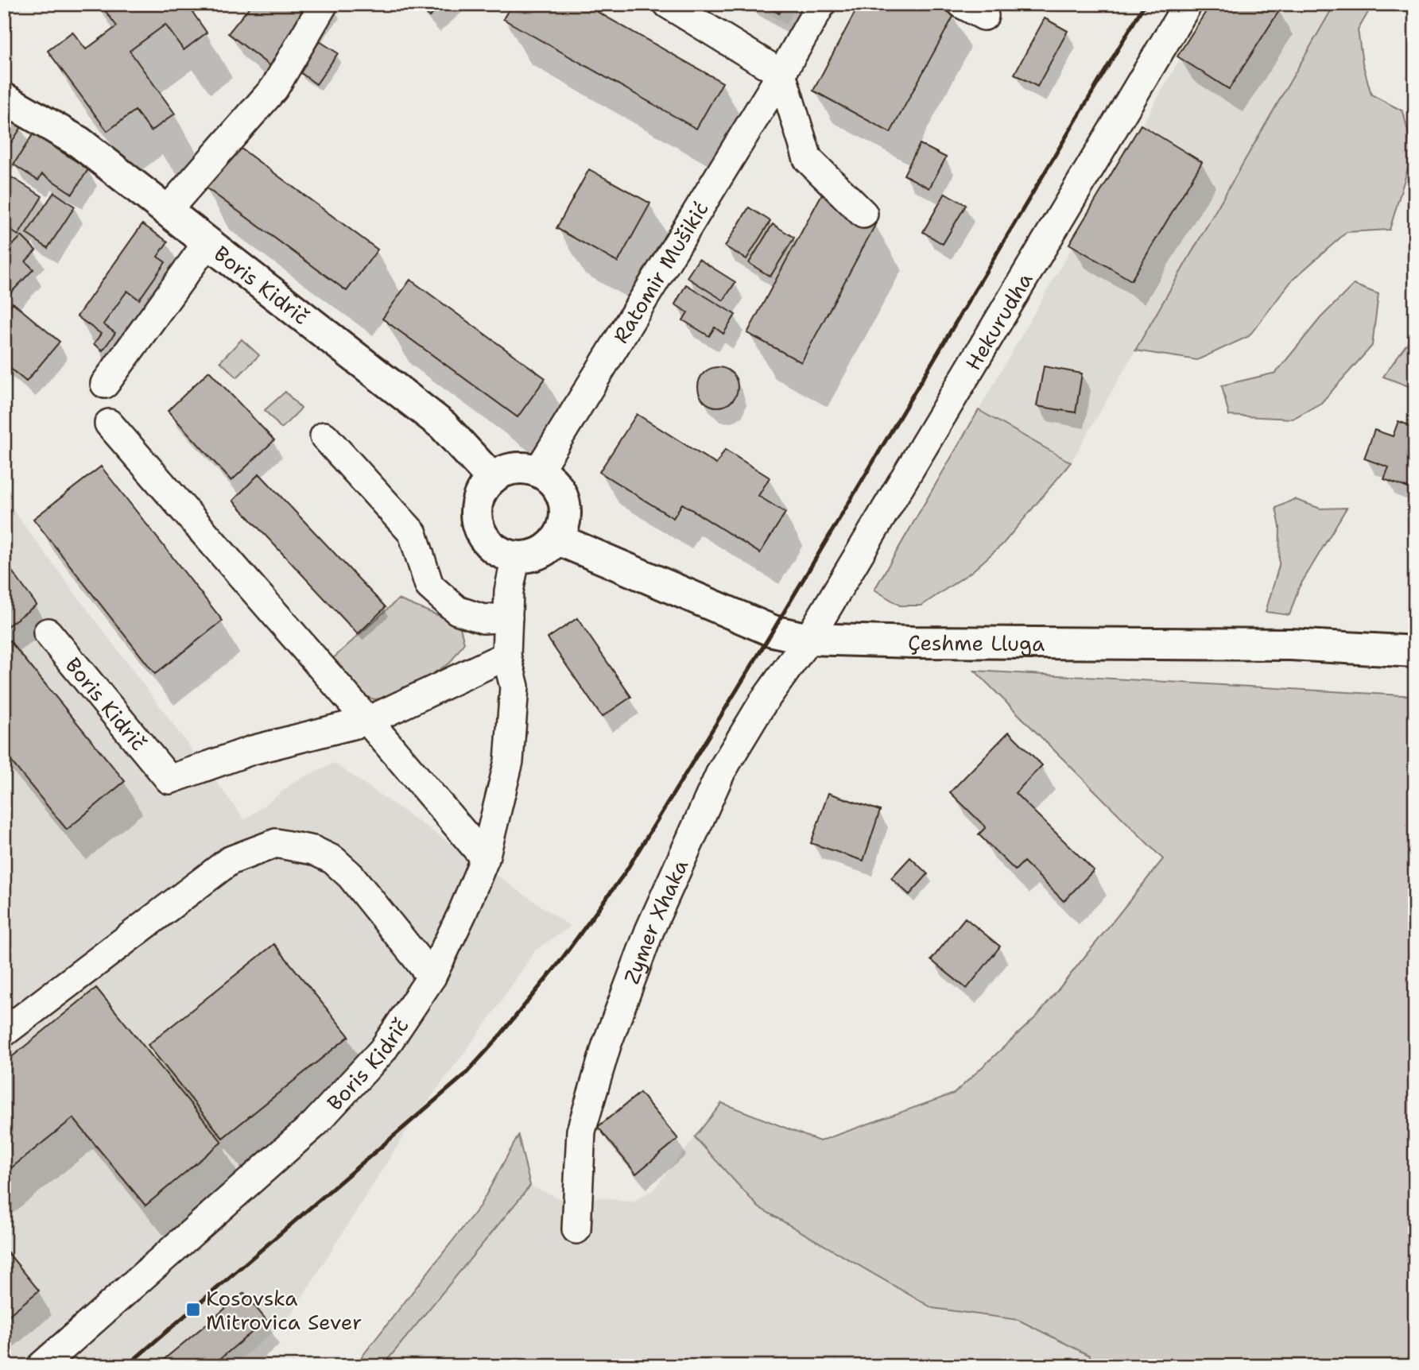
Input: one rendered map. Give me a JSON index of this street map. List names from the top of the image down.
{
  "streets": {
    "main road": ["Boris Kidrič", "Çeshme Lluga"],
    "street": ["Ratomir Mušikić", "Hekurudha", "Zymer Xhaka"]
  },
  "crossings": [
    ["Ratomir Mušikić", "Boris Kidrič"],
    ["Ratomir Mušikić", "Çeshme Lluga"],
    ["Boris Kidrič", "Çeshme Lluga"],
    ["Hekurudha", "Çeshme Lluga"],
    ["Hekurudha", "Zymer Xhaka"],
    ["Çeshme Lluga", "Zymer Xhaka"]
  ],
  "places": {
    "transit": ["Kosovska Mitrovica Sever"]
  }
}
